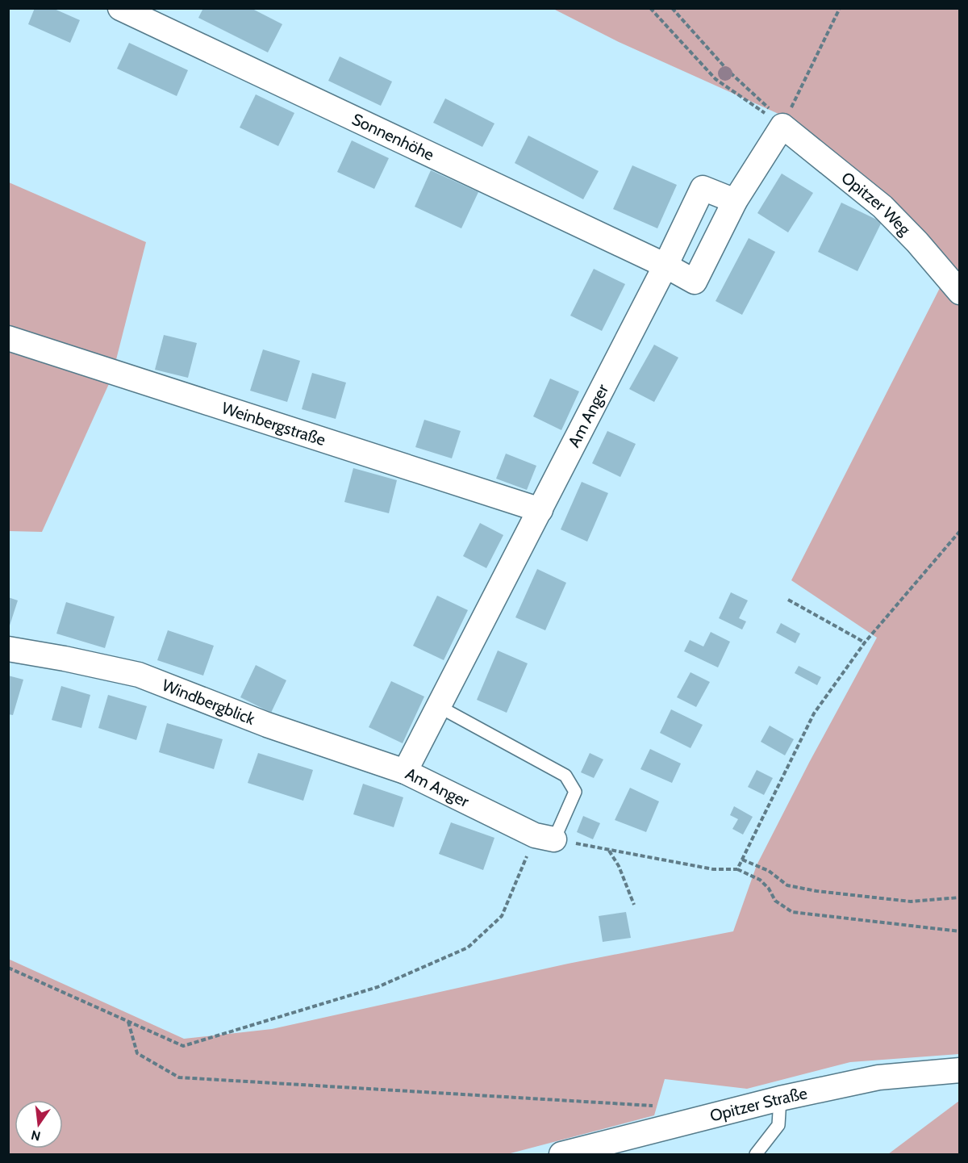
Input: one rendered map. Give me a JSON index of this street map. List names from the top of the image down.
{
  "streets": {
    "street": [
      "Sonnenhöhe",
      "Opitzer Weg",
      "Am Anger",
      "Weinbergstraße",
      "Windbergblick",
      "Opitzer Straße"
    ]
  },
  "crossings": [
    ["Sonnenhöhe", "Am Anger"],
    ["Am Anger", "Weinbergstraße"],
    ["Am Anger", "Windbergblick"]
  ],
  "north": "bottom"
}
